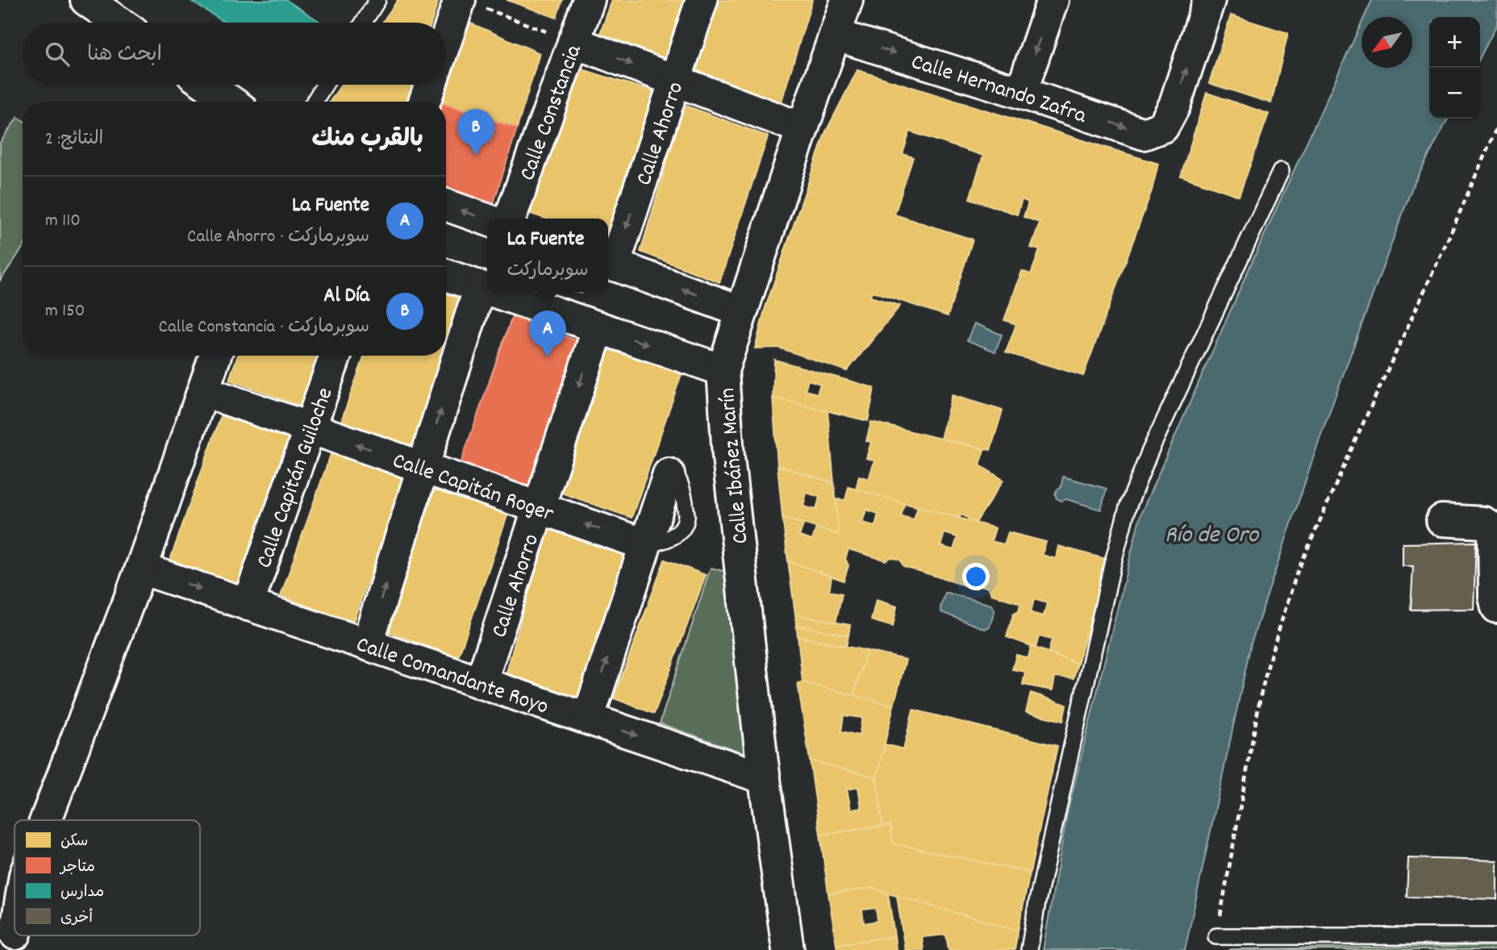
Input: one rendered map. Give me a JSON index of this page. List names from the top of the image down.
{
  "streets": {
    "street": [
      "Calle Hernando Zafra",
      "Calle Constancia",
      "Calle Ahorro",
      "Calle Ibáñez Marín",
      "Calle Capitán Guiloche",
      "Calle Capitán Roger",
      "Calle Comandante Royo"
    ]
  },
  "crossings": [
    ["Calle Hernando Zafra", "Calle Ibáñez Marín"],
    ["Calle Ahorro", "Calle Capitán Roger"],
    ["Calle Ahorro", "Calle Comandante Royo"],
    ["Calle Ibáñez Marín", "Calle Comandante Royo"],
    ["Calle Capitán Guiloche", "Calle Capitán Roger"],
    ["Calle Capitán Guiloche", "Calle Comandante Royo"]
  ],
  "one_way": ["Calle Comandante Royo"],
  "water": ["Río de Oro"],
  "legend": [
    "سكن",
    "متاجر",
    "مدارس",
    "أخرى"
  ],
  "north": "bottom left",
  "page": {
    "map_buttons": ["+", "−"],
    "search": "ابحث هنا",
    "heading": ["بالقرب منك", "النتائج: 2"],
    "pins": ["B", "A"],
    "list": [
      {
        "mark": "A",
        "name": "La Fuente",
        "note": "سوبرماركت · Calle Ahorro",
        "value": "110 m"
      },
      {
        "mark": "B",
        "name": "Al Día",
        "note": "سوبرماركت · Calle Constancia",
        "value": "150 m"
      }
    ],
    "popup": ["La Fuente", "سوبرماركت"]
  }
}
